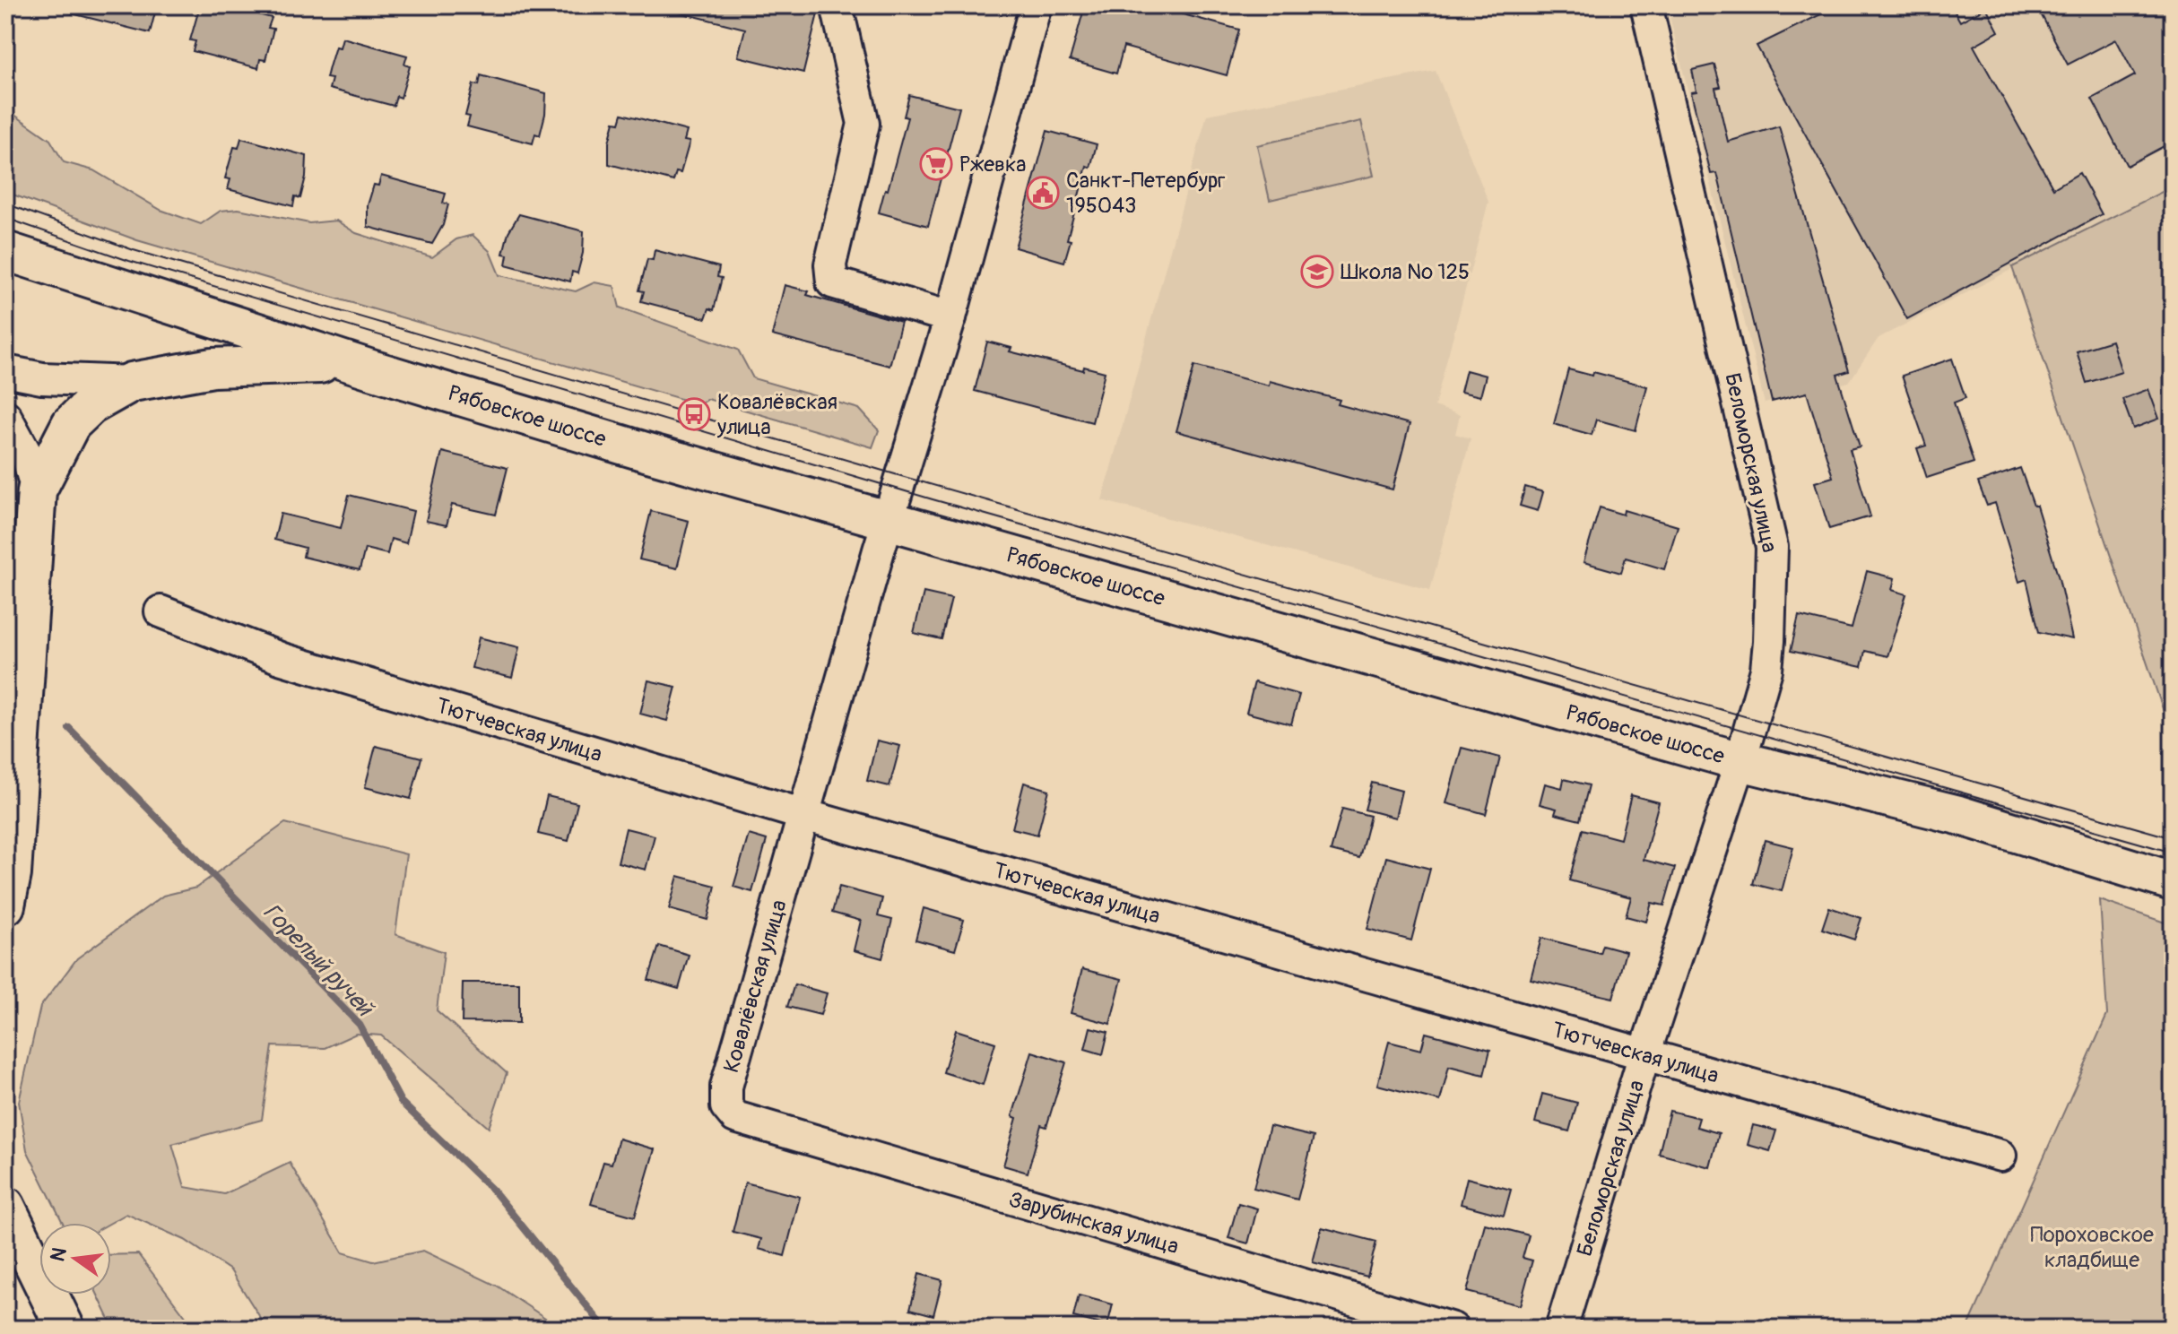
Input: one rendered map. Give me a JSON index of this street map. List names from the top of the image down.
{
  "streets": {
    "main road": ["Рябовское шоссе"],
    "street": [
      "Беломорская улица",
      "Тютчевская улица",
      "Ковалёвская улица",
      "Зарубинская улица"
    ]
  },
  "crossings": [
    ["Рябовское шоссе", "Беломорская улица"],
    ["Рябовское шоссе", "Ковалёвская улица"],
    ["Беломорская улица", "Тютчевская улица"],
    ["Тютчевская улица", "Ковалёвская улица"],
    ["Ковалёвская улица", "Зарубинская улица"]
  ],
  "water": ["Горелый ручей"],
  "parks": ["Пороховское кладбище"],
  "places": {
    "supermarket": ["Ржевка"],
    "public building": ["Санкт-Петербург 195043"],
    "school or university": ["Школа № 125"],
    "bus stop": ["Ковалёвская улица"]
  },
  "north": "left"
}
